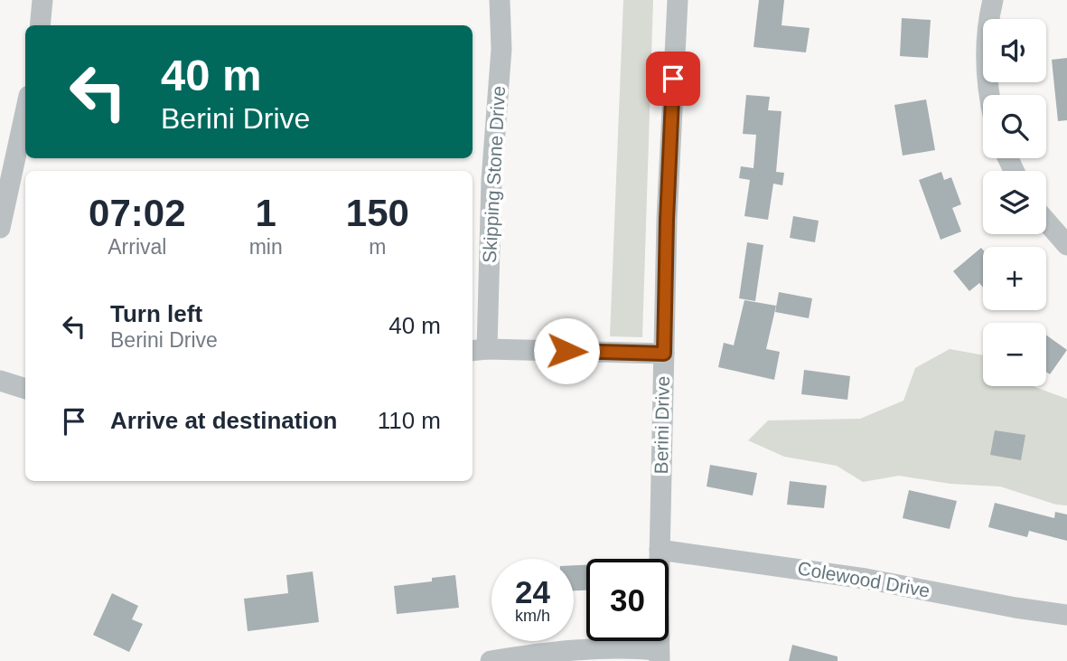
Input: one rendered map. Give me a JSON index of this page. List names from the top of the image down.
{
  "streets": {
    "street": ["Skipping Stone Drive", "Berini Drive", "Colewood Drive"]
  },
  "crossings": [
    ["Berini Drive", "Colewood Drive"]
  ],
  "page": {
    "map_buttons": ["+", "−"],
    "turn": ["40 m", "Berini Drive"],
    "eta": [
      "07:02",
      "Arrival",
      "1",
      "min",
      "150",
      "m"
    ],
    "list": [
      {
        "name": "Turn left",
        "note": "Berini Drive",
        "value": "40 m"
      },
      {
        "name": "Arrive at destination",
        "value": "110 m"
      }
    ],
    "speed": "24 km/h",
    "limit": "30"
  }
}
